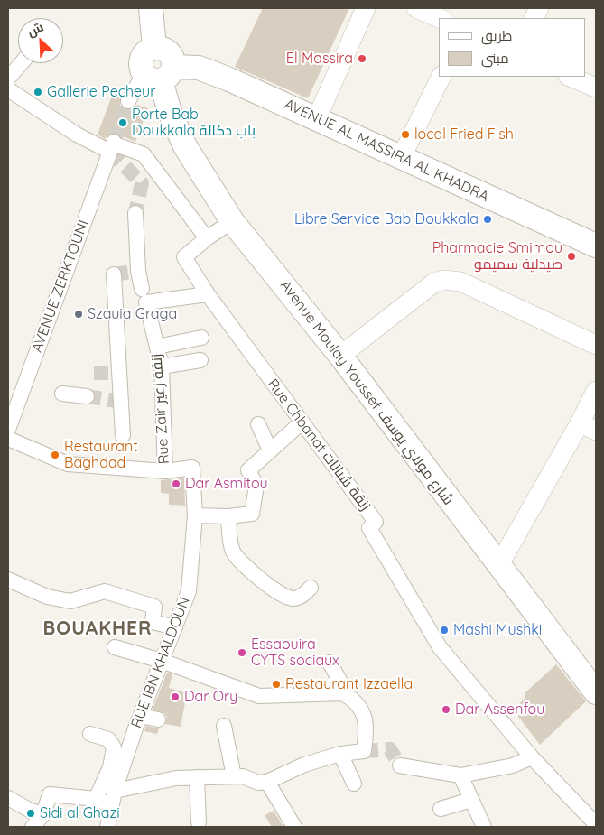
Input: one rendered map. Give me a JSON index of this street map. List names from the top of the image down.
{
  "streets": {
    "street": [
      "AVENUE AL MASSIRA AL KHADRA",
      "AVENUE ZERKTOUNI",
      "Avenue Moulay Youssef شارع مولاي يوسف",
      "Rue Zair زنقة زعير",
      "Rue Chbanat زنقة شبانات",
      "RUE IBN KHALDOUN"
    ]
  },
  "crossings": [
    ["AVENUE AL MASSIRA AL KHADRA", "Avenue Moulay Youssef شارع مولاي يوسف"],
    ["Rue Zair زنقة زعير", "Rue Chbanat زنقة شبانات"],
    ["Rue Zair زنقة زعير", "RUE IBN KHALDOUN"]
  ],
  "districts": ["BOUAKHER"],
  "places": [
    "El Massira",
    "Gallerie Pecheur",
    "Porte Bab Doukkala باب دكالة",
    "local Fried Fish",
    "Libre Service Bab Doukkala",
    "Pharmacie Smimou صيدلية سميمو",
    "Szauia Graga",
    "Restaurant Baghdad",
    "Dar Asmitou",
    "Mashi Mushki",
    "Essaouira CYTS sociaux",
    "Restaurant Izzaella",
    "Dar Ory",
    "Dar Assenfou",
    "Sidi al Ghazi"
  ],
  "legend": ["طريق", "مبنى"],
  "north": "top left"
}
